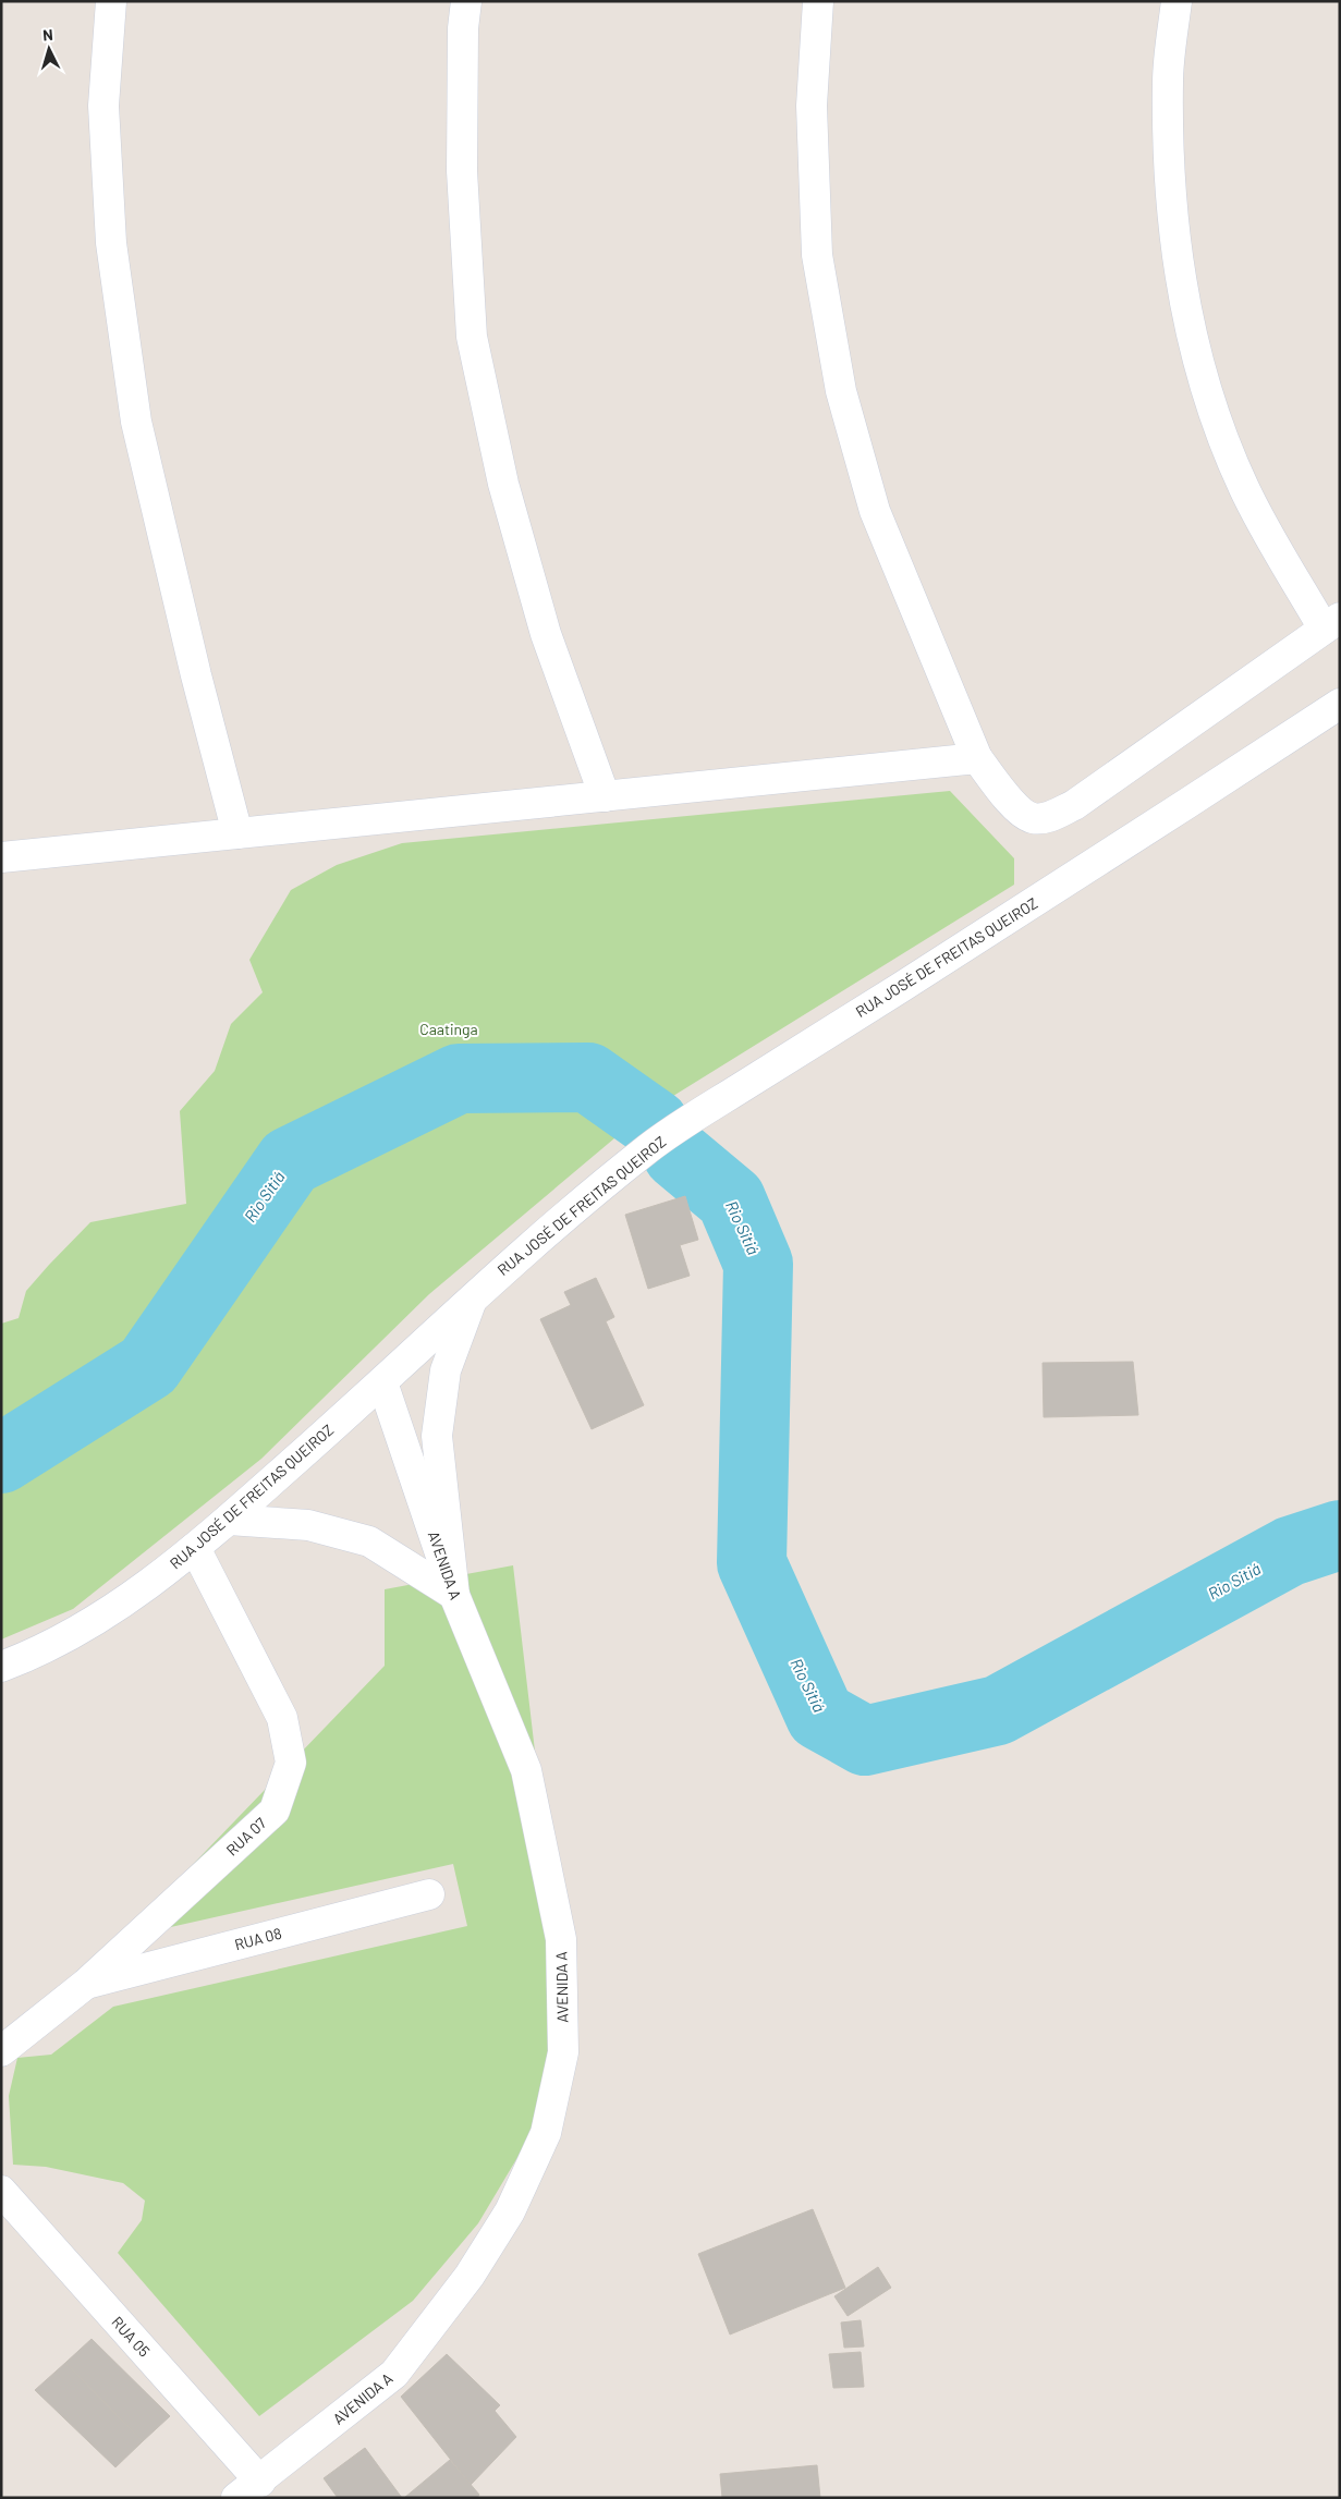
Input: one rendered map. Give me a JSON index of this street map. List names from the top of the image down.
{
  "streets": {
    "street": [
      "RUA JOSÉ DE FREITAS QUEIROZ",
      "AVENIDA A",
      "RUA 07",
      "RUA 08",
      "RUA 05"
    ]
  },
  "crossings": [
    ["RUA JOSÉ DE FREITAS QUEIROZ", "AVENIDA A"],
    ["RUA JOSÉ DE FREITAS QUEIROZ", "RUA 07"],
    ["AVENIDA A", "RUA 05"],
    ["RUA 07", "RUA 08"]
  ],
  "water": ["Rio Sitiá"],
  "parks": ["Caatinga"],
  "north": "top"
}
